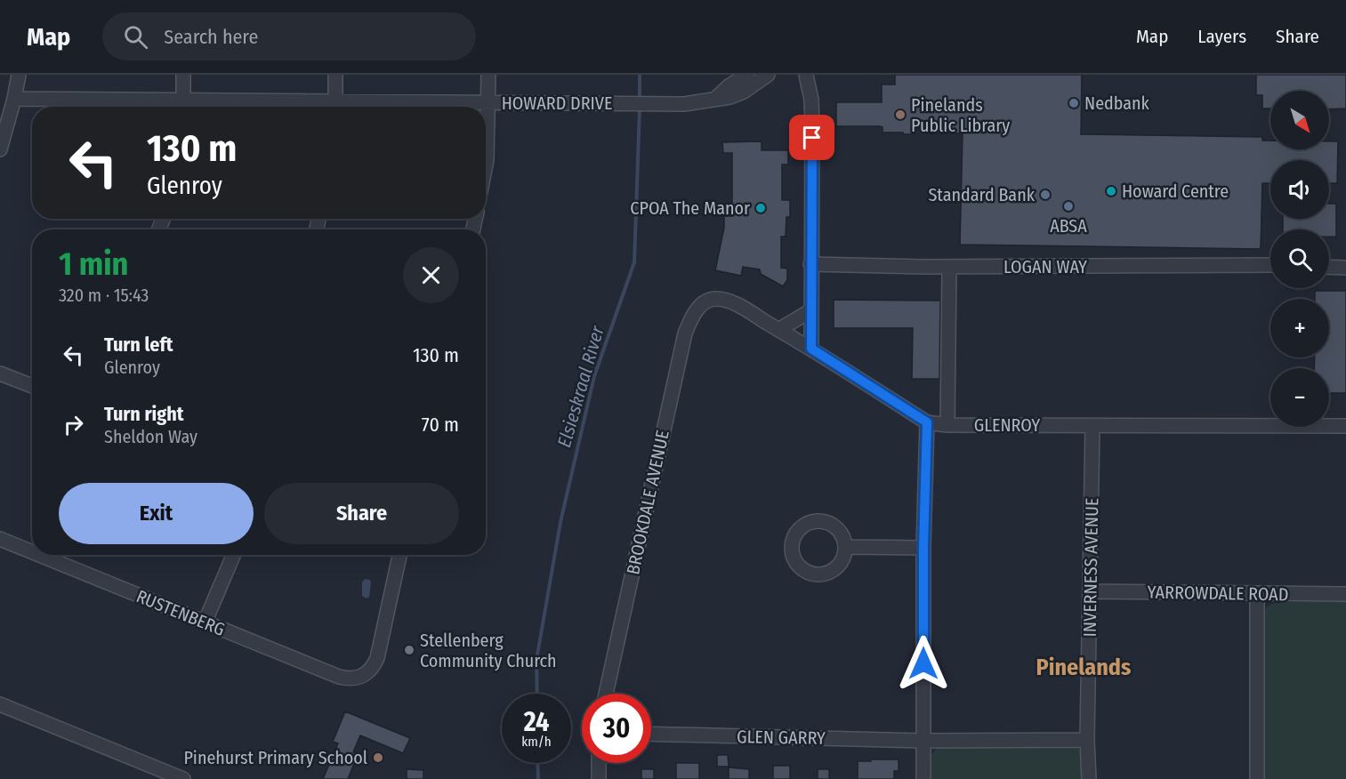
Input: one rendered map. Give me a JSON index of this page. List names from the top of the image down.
{
  "streets": {
    "street": [
      "HOWARD DRIVE",
      "LOGAN WAY",
      "GLENROY",
      "BROOKDALE AVENUE",
      "INVERNESS AVENUE",
      "YARROWDALE ROAD",
      "RUSTENBERG",
      "GLEN GARRY"
    ]
  },
  "crossings": [
    ["GLENROY", "BROOKDALE AVENUE"],
    ["GLENROY", "INVERNESS AVENUE"],
    ["INVERNESS AVENUE", "YARROWDALE ROAD"]
  ],
  "districts": ["Pinelands"],
  "water": ["Elsieskraal River"],
  "places": [
    "Nedbank",
    "Pinelands Public Library",
    "Howard Centre",
    "Standard Bank",
    "ABSA",
    "CPOA The Manor",
    "Stellenberg Community Church",
    "Pinehurst Primary School"
  ],
  "north": "bottom right",
  "page": {
    "header": "Map",
    "search": "Search here",
    "nav": ["Map", "Layers", "Share"],
    "map_buttons": ["+", "−"],
    "turn": ["130 m", "Glenroy"],
    "heading": ["1 min", "320 m · 15:43"],
    "list": [
      {
        "name": "Turn left",
        "note": "Glenroy",
        "value": "130 m"
      },
      {
        "name": "Turn right",
        "note": "Sheldon Way",
        "value": "70 m"
      }
    ],
    "buttons": ["Exit", "Share"],
    "speed": "24 km/h",
    "limit": "30"
  }
}
